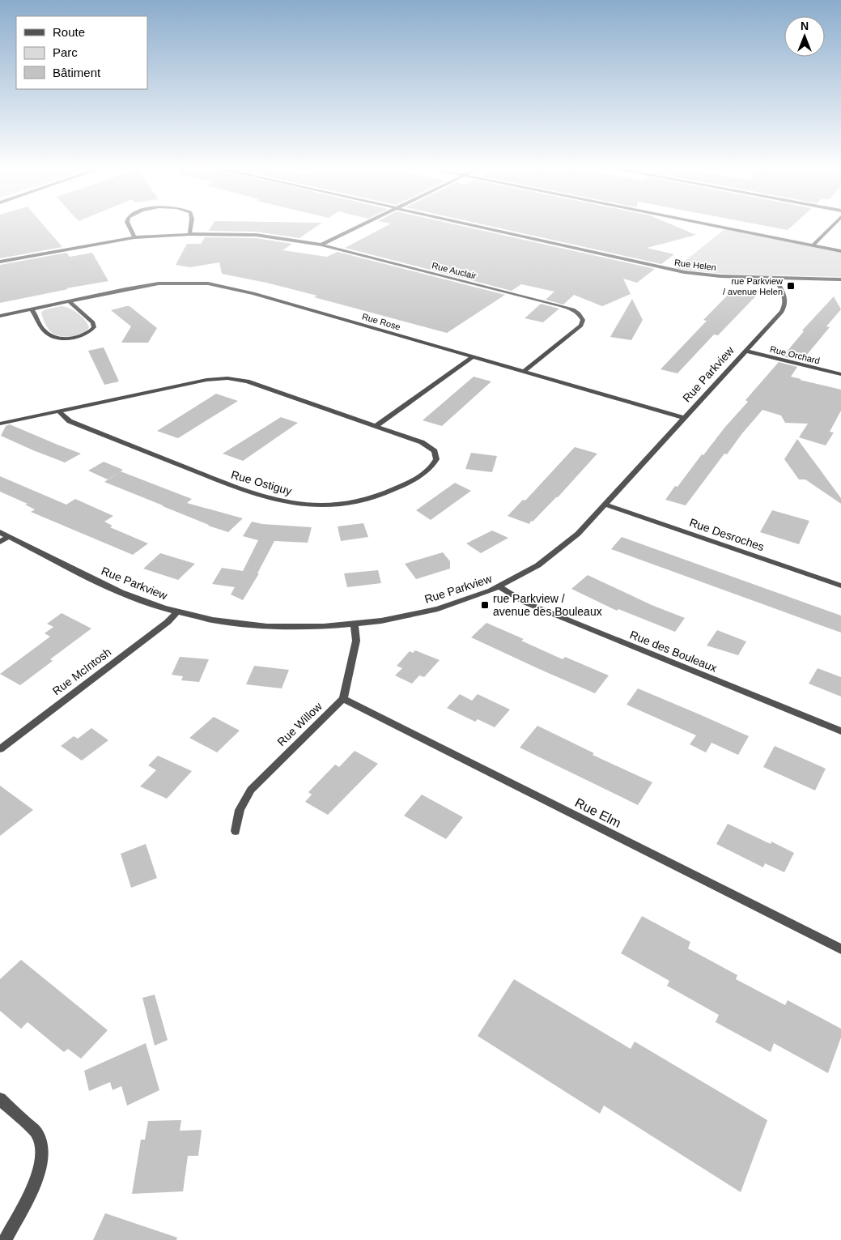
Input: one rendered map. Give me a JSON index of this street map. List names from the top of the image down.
{
  "streets": {
    "street": [
      "Rue Helen",
      "Rue Auclair",
      "Rue Rose",
      "Rue Orchard",
      "Rue Parkview",
      "Rue Ostiguy",
      "Rue Desroches",
      "Rue des Bouleaux",
      "Rue McIntosh",
      "Rue Willow",
      "Rue Elm"
    ]
  },
  "crossings": [
    ["Rue Helen", "Rue Parkview"],
    ["Rue Auclair", "Rue Rose"],
    ["Rue Rose", "Rue Parkview"],
    ["Rue Orchard", "Rue Parkview"],
    ["Rue Parkview", "Rue Desroches"],
    ["Rue Parkview", "Rue des Bouleaux"],
    ["Rue Parkview", "Rue McIntosh"],
    ["Rue Willow", "Rue Elm"]
  ],
  "places": {
    "transit": ["rue Parkview / avenue Helen", "rue Parkview / avenue des Bouleaux"]
  },
  "legend": ["Route", "Parc", "Bâtiment"],
  "north": "top"
}
